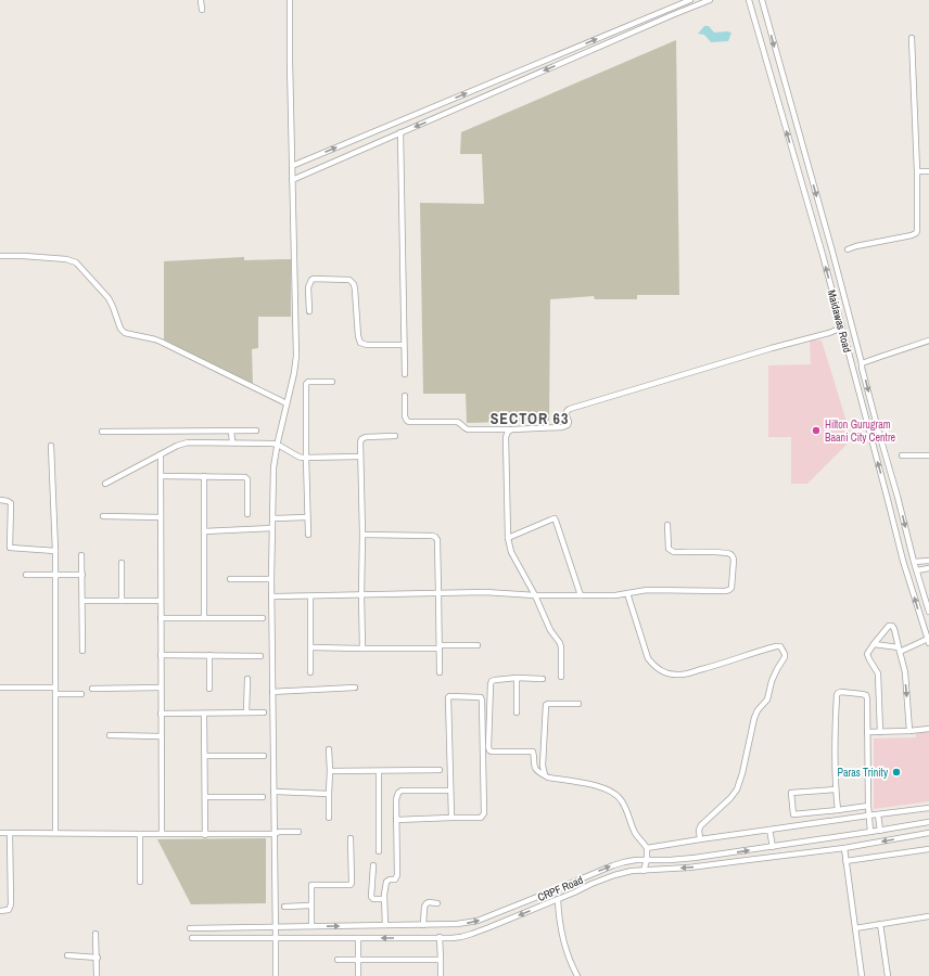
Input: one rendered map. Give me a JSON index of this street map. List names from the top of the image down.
{
  "streets": {
    "street": ["Maidawas Road", "CRPF Road"]
  },
  "districts": ["SECTOR 63"],
  "places": ["Hilton Gurugram Baani City Centre", "Paras Trinity"]
}
